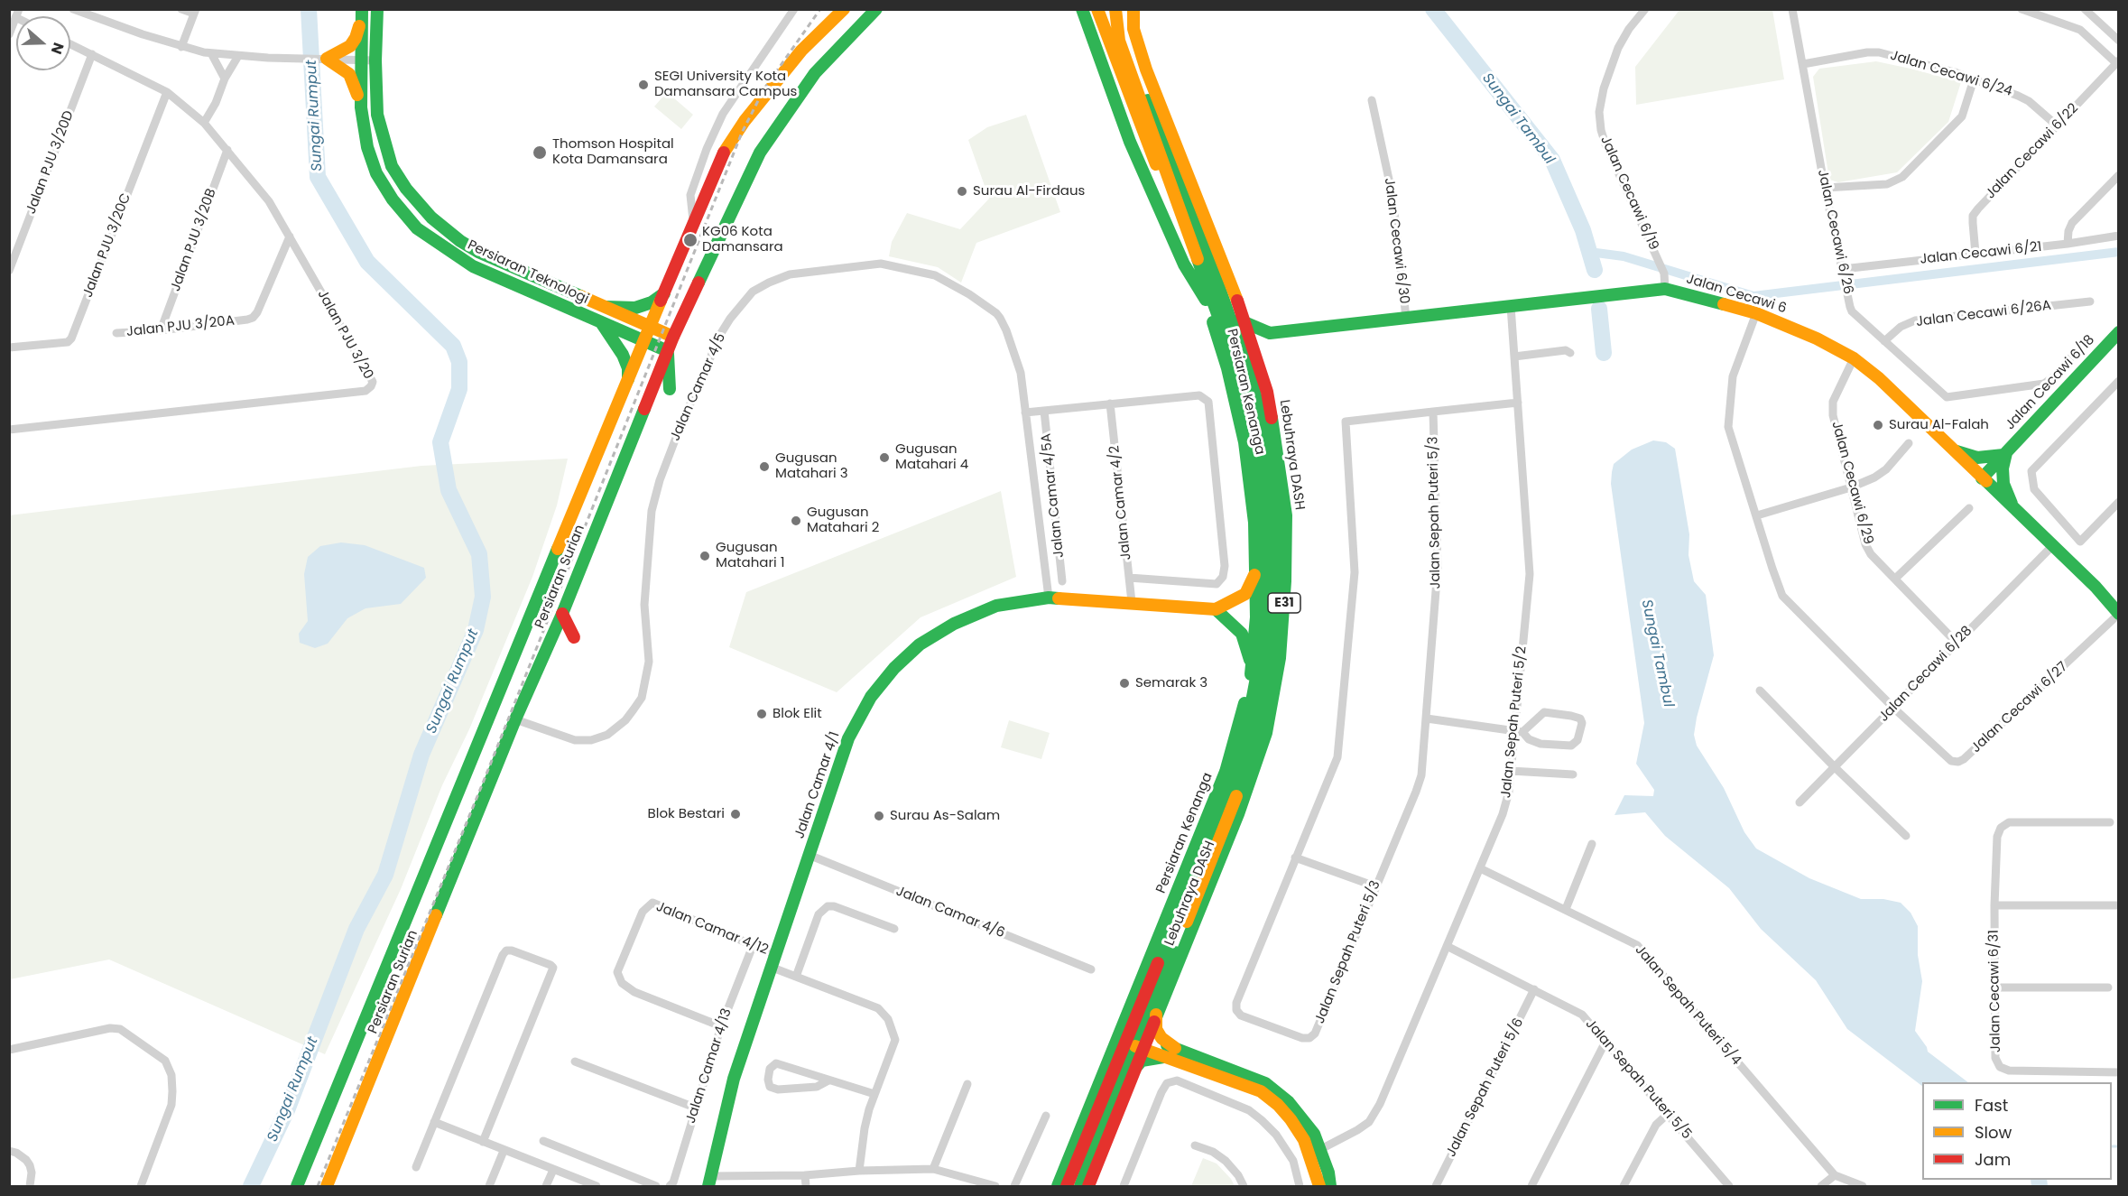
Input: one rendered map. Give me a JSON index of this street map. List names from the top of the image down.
{
  "streets": {
    "main road": [
      "Persiaran Teknologi",
      "Jalan Cecawi 6",
      "Jalan Cecawi 6/18",
      "Persiaran Kenanga",
      "Lebuhraya DASH",
      "Persiaran Surian",
      "E31",
      "Jalan Camar 4/1"
    ],
    "street": [
      "Jalan Cecawi 6/24",
      "Jalan Cecawi 6/22",
      "Jalan PJU 3/20D",
      "Jalan Cecawi 6/19",
      "Jalan Cecawi 6/26",
      "Jalan PJU 3/20B",
      "Jalan Cecawi 6/30",
      "Jalan PJU 3/20C",
      "Jalan Cecawi 6/21",
      "Jalan Cecawi 6/26A",
      "Jalan PJU 3/20A",
      "Jalan PJU 3/20",
      "Jalan Camar 4/5",
      "Jalan Cecawi 6/29",
      "Jalan Camar 4/5A",
      "Jalan Camar 4/2",
      "Jalan Sepah Puteri 5/3",
      "Jalan Cecawi 6/28",
      "Jalan Cecawi 6/27",
      "Jalan Sepah Puteri 5/2",
      "Jalan Camar 4/6",
      "Jalan Camar 4/12",
      "Jalan Cecawi 6/31",
      "Jalan Sepah Puteri 5/4",
      "Jalan Camar 4/13",
      "Jalan Sepah Puteri 5/5",
      "Jalan Sepah Puteri 5/6"
    ]
  },
  "crossings": [
    ["Jalan Cecawi 6/24", "Jalan Cecawi 6/22"],
    ["Jalan Cecawi 6/24", "Jalan Cecawi 6/26"],
    ["Jalan Cecawi 6/22", "Jalan Cecawi 6/21"],
    ["Jalan PJU 3/20D", "Jalan PJU 3/20"],
    ["Jalan Cecawi 6/19", "Jalan Cecawi 6"],
    ["Jalan Cecawi 6/26", "Jalan Cecawi 6/21"],
    ["Jalan Cecawi 6/26", "Jalan Cecawi 6/26A"],
    ["Jalan PJU 3/20B", "Jalan PJU 3/20A"],
    ["Jalan PJU 3/20B", "Jalan PJU 3/20"],
    ["Jalan Cecawi 6/30", "Jalan Cecawi 6"],
    ["Jalan PJU 3/20C", "Jalan PJU 3/20"],
    ["Persiaran Teknologi", "Persiaran Surian"],
    ["Jalan Cecawi 6", "Jalan Cecawi 6/18"],
    ["Jalan Cecawi 6", "Jalan Cecawi 6/29"],
    ["Jalan Cecawi 6", "Jalan Cecawi 6/28"],
    ["Jalan Cecawi 6", "Jalan Cecawi 6/27"],
    ["Jalan Cecawi 6", "Jalan Sepah Puteri 5/2"],
    ["Jalan PJU 3/20A", "Jalan PJU 3/20"],
    ["Jalan Camar 4/5", "Persiaran Surian"],
    ["Jalan Camar 4/5", "Jalan Camar 4/1"],
    ["Persiaran Kenanga", "Lebuhraya DASH"],
    ["Jalan Cecawi 6/29", "Jalan Cecawi 6/28"],
    ["Jalan Camar 4/2", "Jalan Camar 4/1"],
    ["Jalan Cecawi 6/28", "Jalan Cecawi 6/27"],
    ["Jalan Sepah Puteri 5/2", "Jalan Sepah Puteri 5/4"],
    ["Jalan Sepah Puteri 5/2", "Jalan Sepah Puteri 5/5"],
    ["Jalan Camar 4/1", "Jalan Camar 4/6"],
    ["Jalan Camar 4/1", "Jalan Camar 4/12"],
    ["Jalan Camar 4/12", "Jalan Camar 4/13"],
    ["Jalan Sepah Puteri 5/5", "Jalan Sepah Puteri 5/6"]
  ],
  "water": ["Sungai Rumput", "Sungai Tambul"],
  "places": [
    "SEGI University Kota Damansara Campus",
    "Thomson Hospital Kota Damansara",
    "Surau Al-Firdaus",
    "KG06 Kota Damansara",
    "Surau Al-Falah",
    "Gugusan Matahari 4",
    "Gugusan Matahari 3",
    "Gugusan Matahari 2",
    "Gugusan Matahari 1",
    "Semarak 3",
    "Blok Elit",
    "Blok Bestari",
    "Surau As-Salam"
  ],
  "legend": ["Fast", "Slow", "Jam"],
  "north": "right"
}
